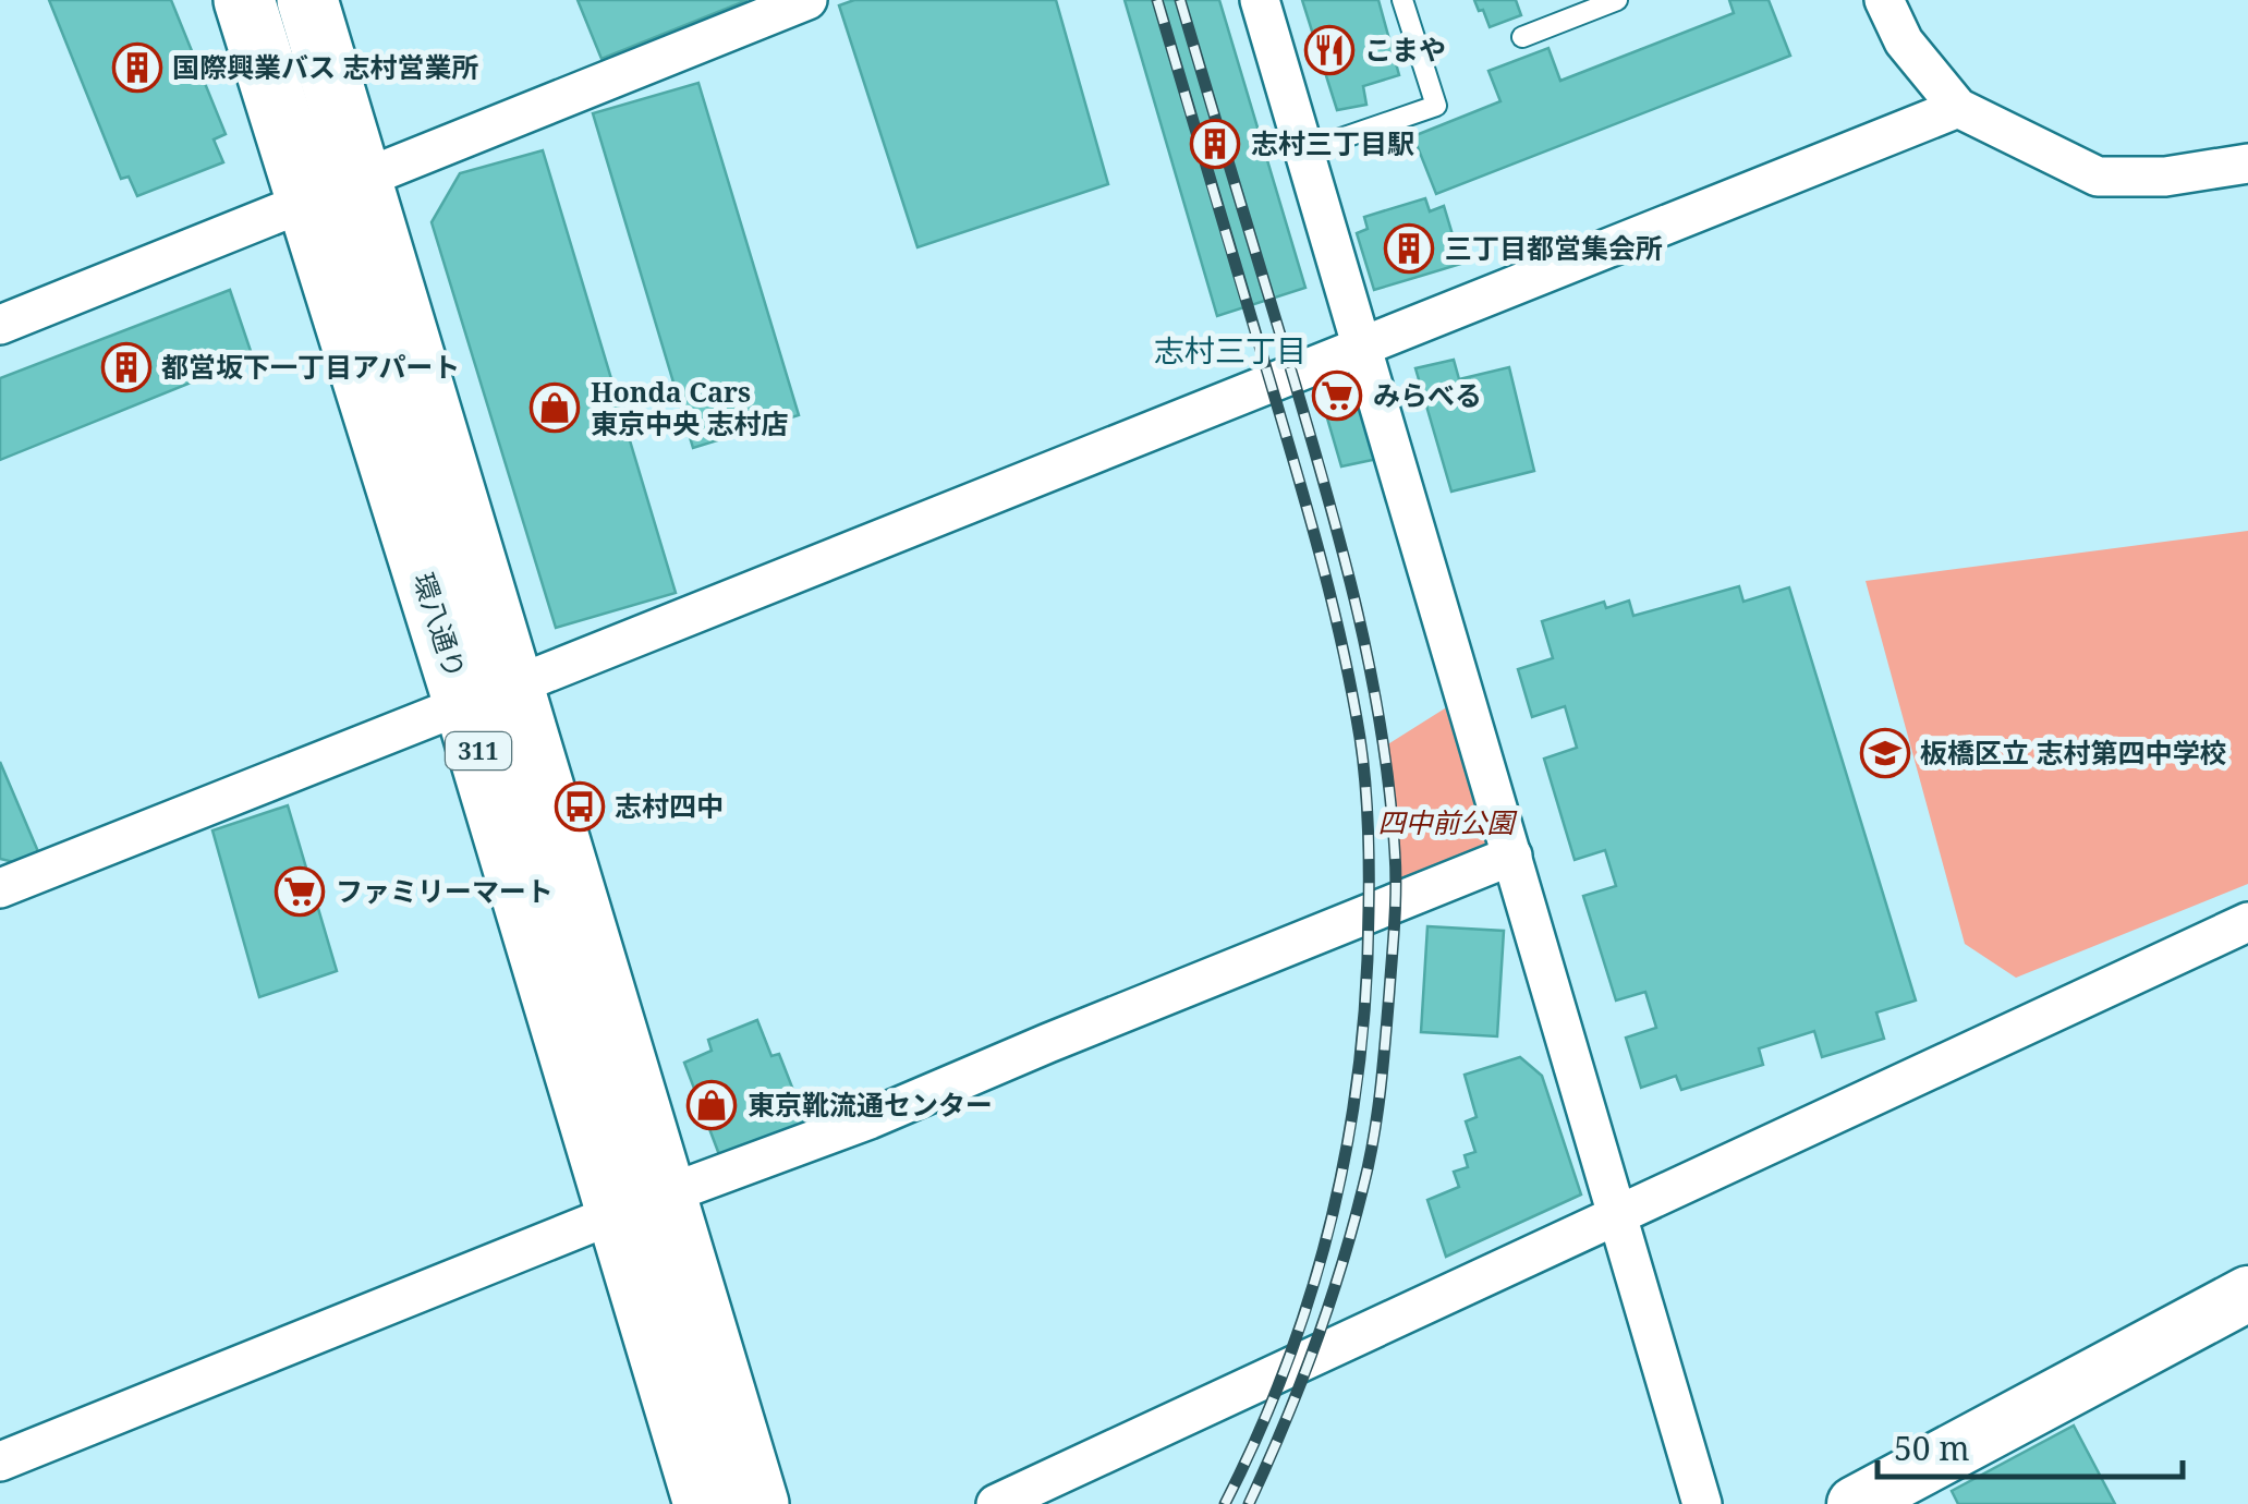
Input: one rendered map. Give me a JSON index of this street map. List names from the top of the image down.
{
  "streets": {
    "main road": ["環八通り", "311"]
  },
  "districts": ["志村三丁目"],
  "parks": ["四中前公園"],
  "places": {
    "restaurant": ["こまや"],
    "building": [
      "国際興業バス 志村営業所",
      "志村三丁目駅",
      "三丁目都営集会所",
      "都営坂下一丁目アパート"
    ],
    "supermarket": ["みらべる", "ファミリーマート"],
    "shop": ["Honda Cars 東京中央 志村店", "東京靴流通センター"],
    "school or university": ["板橋区立 志村第四中学校"],
    "bus stop": ["志村四中"]
  },
  "scale_bar": "50 m"
}
